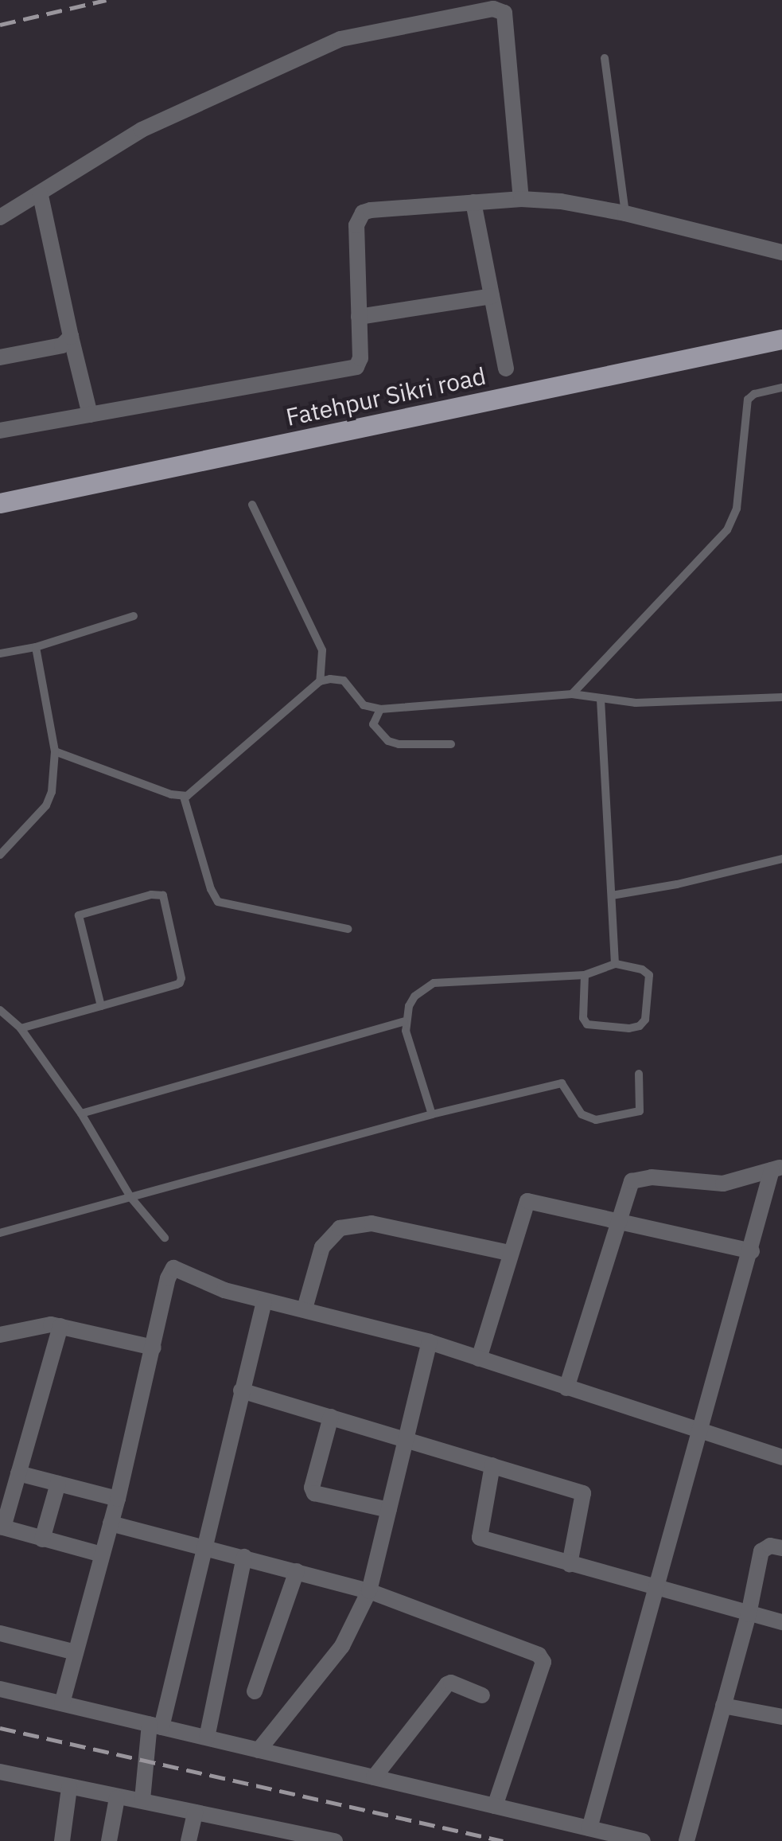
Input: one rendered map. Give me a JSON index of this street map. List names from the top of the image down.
{
  "streets": {
    "main road": ["Fatehpur Sikri road"]
  }
}
